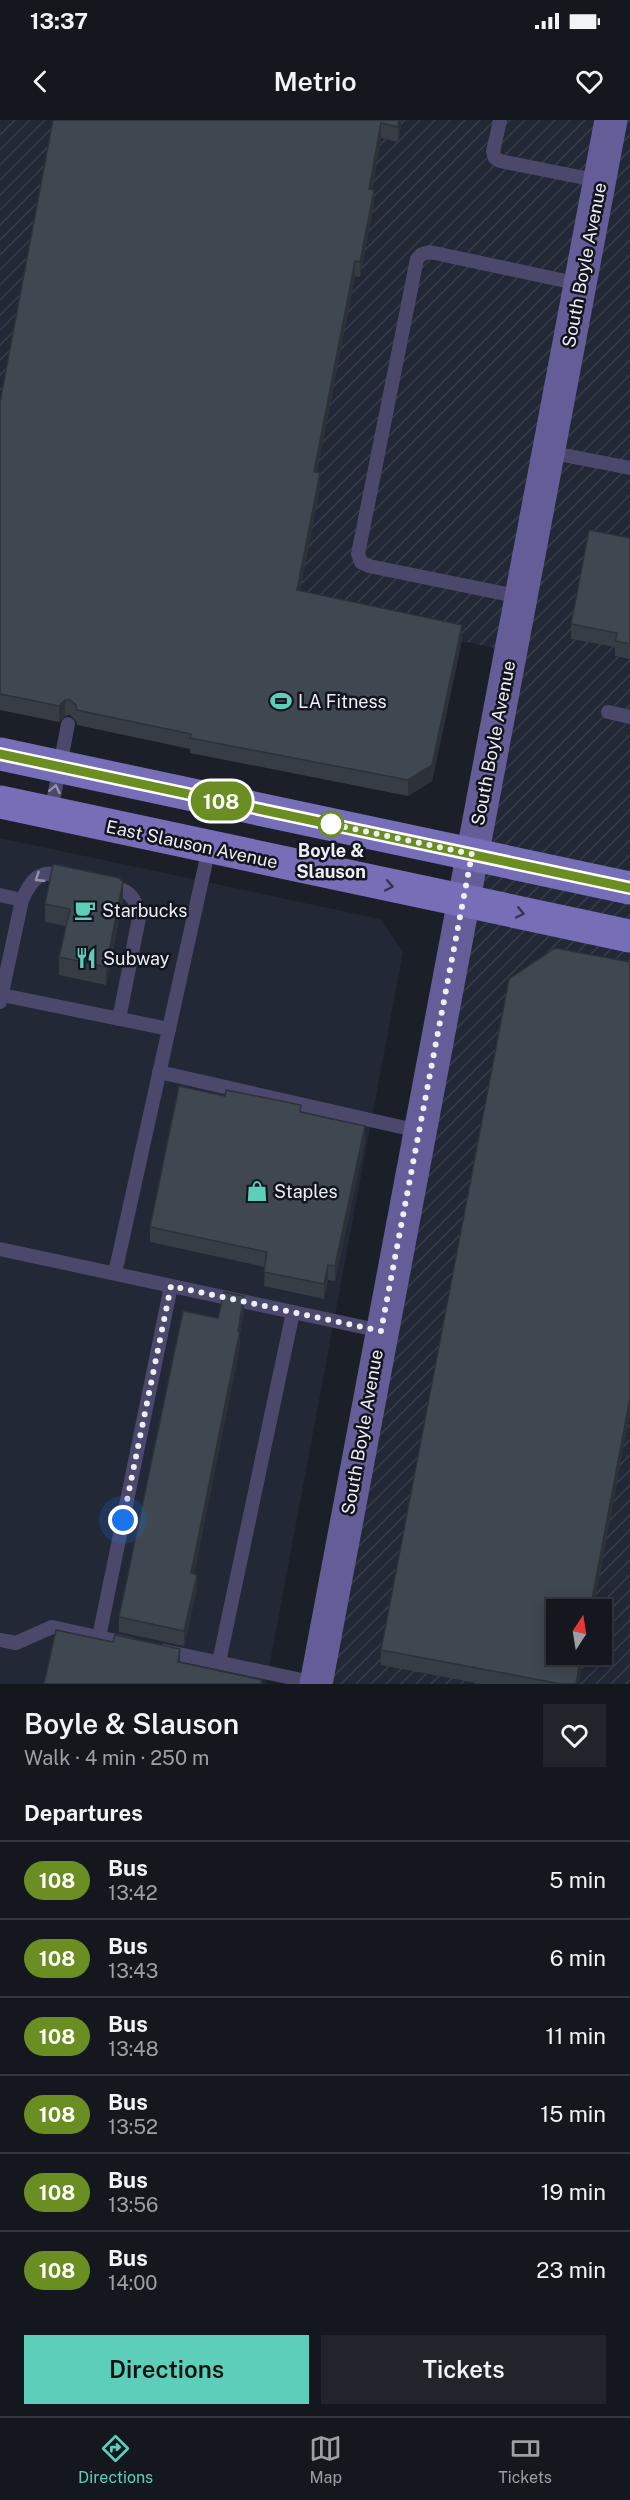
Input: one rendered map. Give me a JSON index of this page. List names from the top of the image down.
{
  "streets": {
    "main road": ["South Boyle Avenue", "East Slauson Avenue"]
  },
  "crossings": [
    ["South Boyle Avenue", "East Slauson Avenue"]
  ],
  "places": {
    "sports": ["LA Fitness"],
    "other": ["Boyle & Slauson"],
    "cafe": ["Starbucks"],
    "restaurant": ["Subway"],
    "shop": ["Staples"]
  },
  "lines": ["bus line 108"],
  "north": "top",
  "page": {
    "status": "13:37",
    "header": "Metrio",
    "on_map": "108",
    "heading": [
      ["Boyle & Slauson", "Walk · 4 min · 250 m"],
      "Departures"
    ],
    "list": [
      {
        "mark": "108",
        "name": "Bus",
        "note": "13:42",
        "value": "5 min"
      },
      {
        "mark": "108",
        "name": "Bus",
        "note": "13:43",
        "value": "6 min"
      },
      {
        "mark": "108",
        "name": "Bus",
        "note": "13:48",
        "value": "11 min"
      },
      {
        "mark": "108",
        "name": "Bus",
        "note": "13:52",
        "value": "15 min"
      },
      {
        "mark": "108",
        "name": "Bus",
        "note": "13:56",
        "value": "19 min"
      },
      {
        "mark": "108",
        "name": "Bus",
        "note": "14:00",
        "value": "23 min"
      }
    ],
    "buttons": ["Directions", "Tickets"],
    "tabs": ["Directions", "Map", "Tickets"]
  }
}
